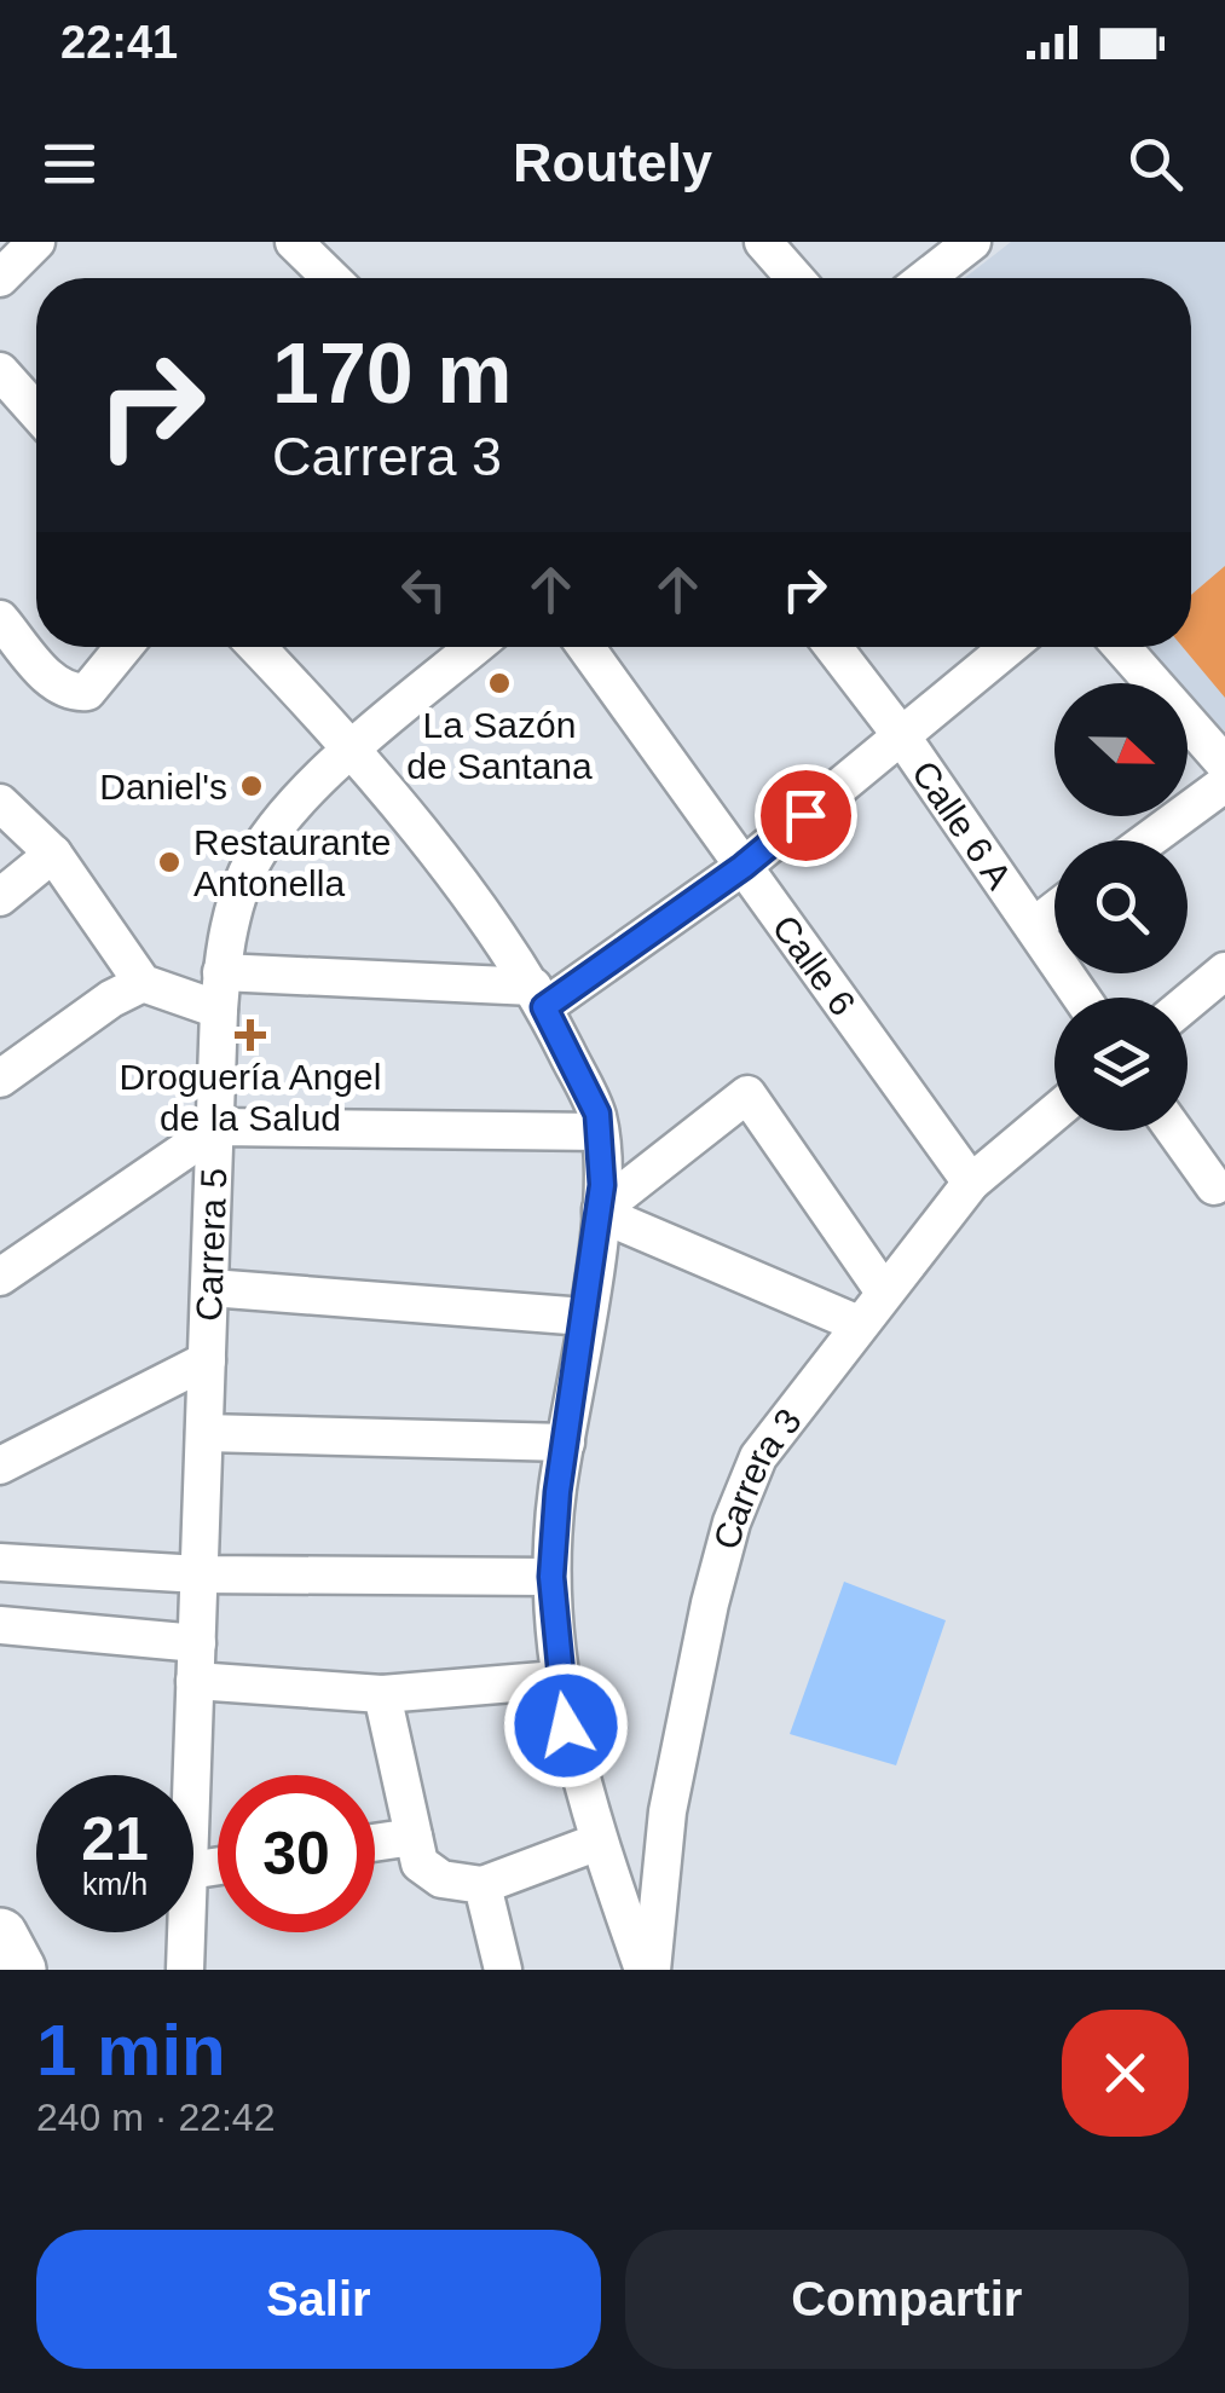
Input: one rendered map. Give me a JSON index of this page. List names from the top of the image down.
{
  "streets": {
    "street": [
      "Calle 6 A",
      "Calle 6",
      "Carrera 5",
      "Carrera 3"
    ]
  },
  "crossings": [
    ["Calle 6", "Carrera 3"]
  ],
  "places": {
    "other": ["La Sazón de Santana", "Daniel's", "Restaurante Antonella"],
    "health": ["Droguería Angel de la Salud"]
  },
  "north": "right",
  "page": {
    "status": "22:41",
    "header": "Routely",
    "turn": ["170 m", "Carrera 3"],
    "speed": "21 km/h",
    "limit": "30",
    "heading": ["1 min", "240 m · 22:42"],
    "buttons": ["Salir", "Compartir"]
  }
}
